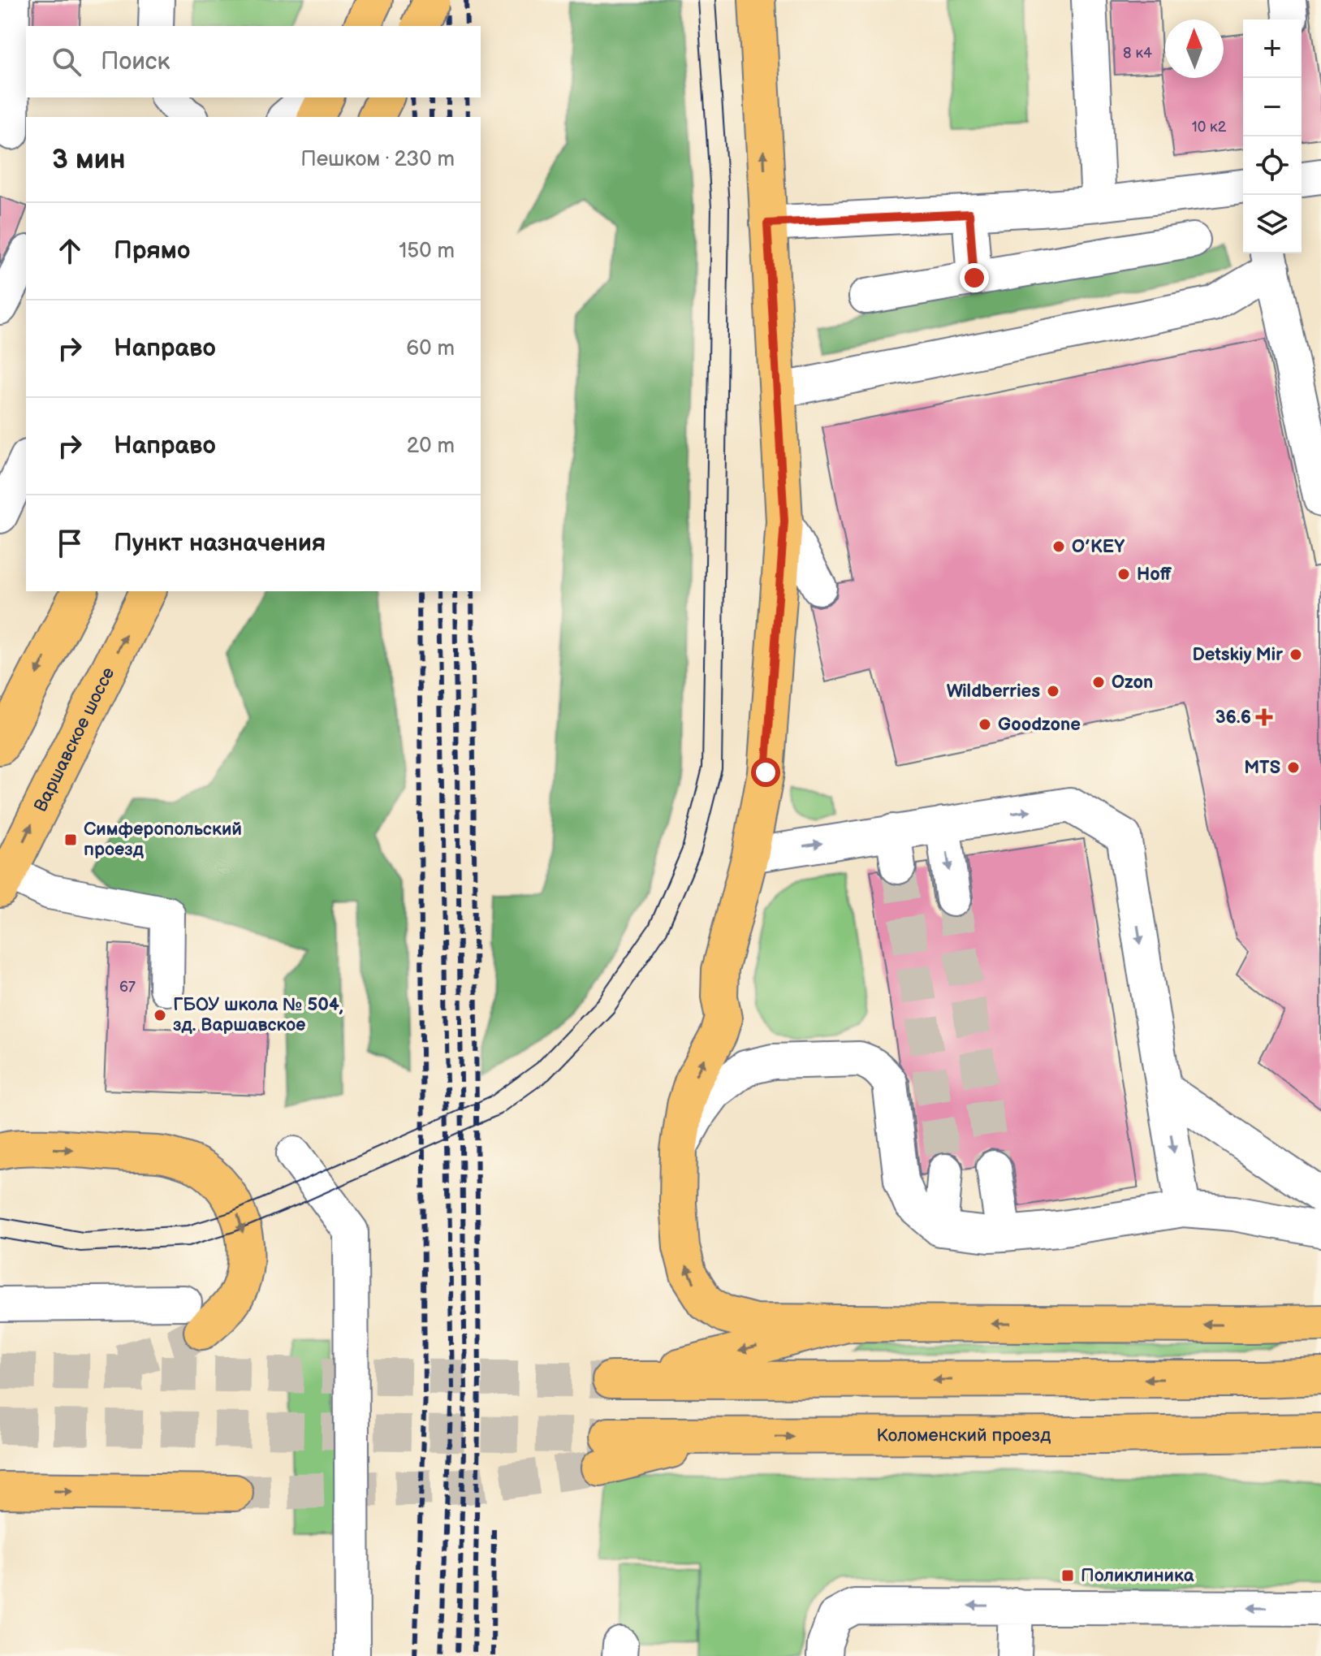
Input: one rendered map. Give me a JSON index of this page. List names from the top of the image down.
{
  "streets": {
    "main road": ["Варшавское шоссе", "Коломенский проезд"]
  },
  "places": {
    "other": [
      "O’KEY",
      "Hoff",
      "Detskiy Mir",
      "Ozon",
      "Wildberries",
      "Goodzone",
      "MTS",
      "ГБОУ школа № 504, зд. Варшавское"
    ],
    "health": ["36.6"],
    "transit": ["Симферопольский проезд", "Поликлиника"]
  },
  "house_numbers": ["8 к4", "10 к2", "67"],
  "north": "top",
  "page": {
    "map_buttons": ["+", "−"],
    "search": "Поиск",
    "heading": ["3 мин", "Пешком · 230 m"],
    "list": [
      ["Прямо", "150 m"],
      ["Направо", "60 m"],
      ["Направо", "20 m"],
      "Пункт назначения"
    ]
  }
}
